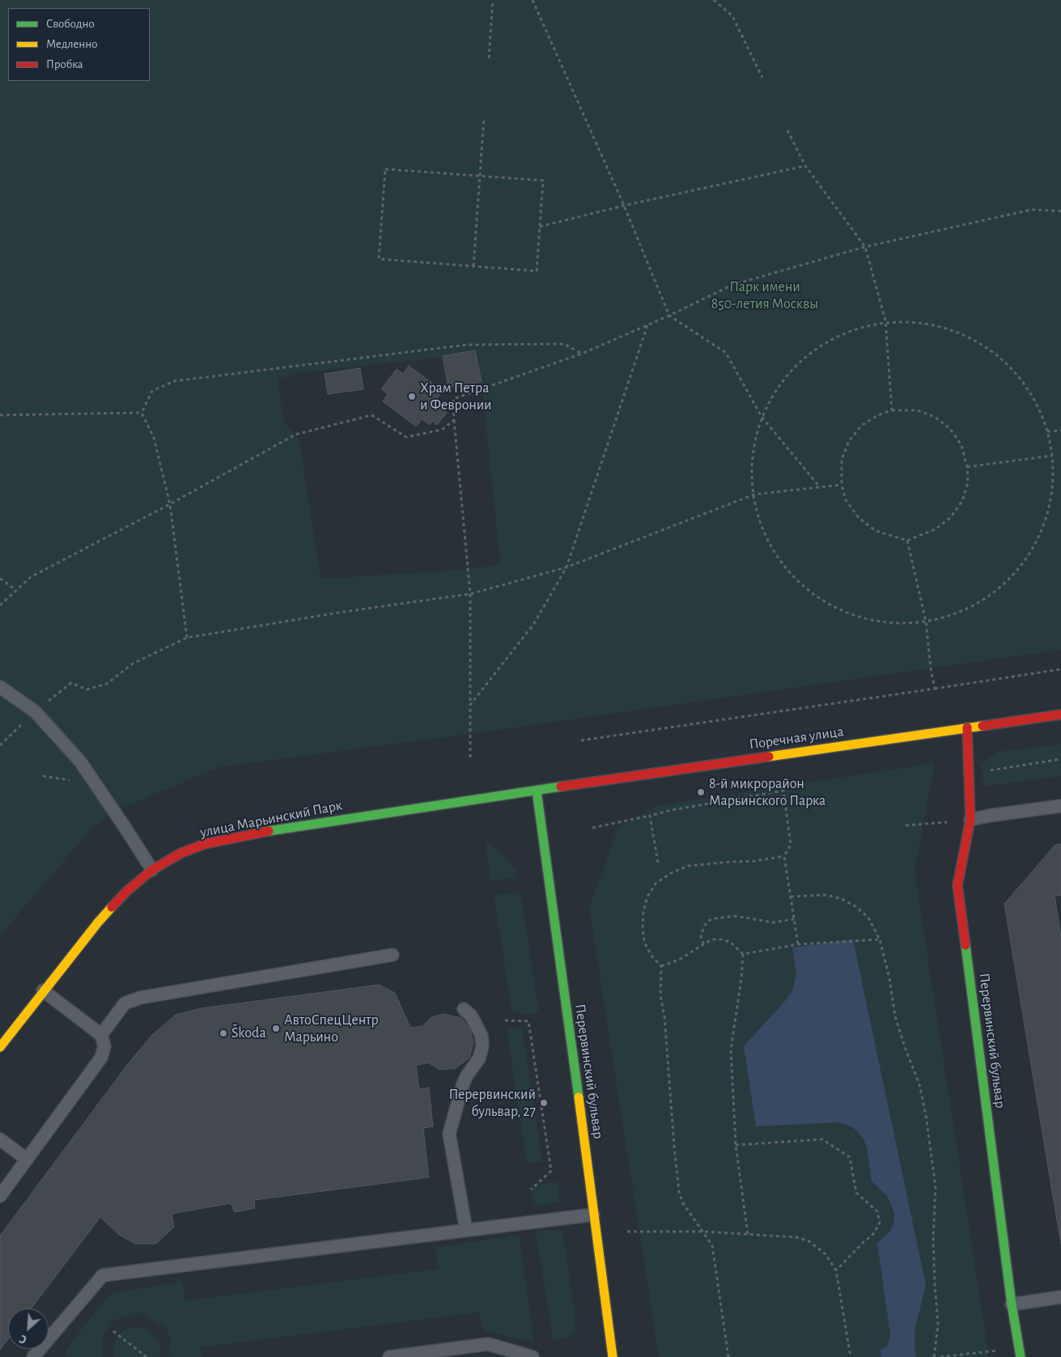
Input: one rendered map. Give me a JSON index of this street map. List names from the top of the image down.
{
  "streets": {
    "street": ["Поречная улица", "улица Марьинский Парк", "Перервинский бульвар"]
  },
  "crossings": [
    ["Поречная улица", "улица Марьинский Парк"],
    ["Поречная улица", "Перервинский бульвар"],
    ["улица Марьинский Парк", "Перервинский бульвар"]
  ],
  "parks": ["Парк имени 850-летия Москвы"],
  "places": [
    "Храм Петра и Февронии",
    "8-й микрорайон Марьинского Парка",
    "АвтоСпецЦентр Марьино",
    "Škoda",
    "Перервинский бульвар, 27"
  ],
  "legend": ["Свободно", "Медленно", "Пробка"],
  "north": "bottom left"
}
